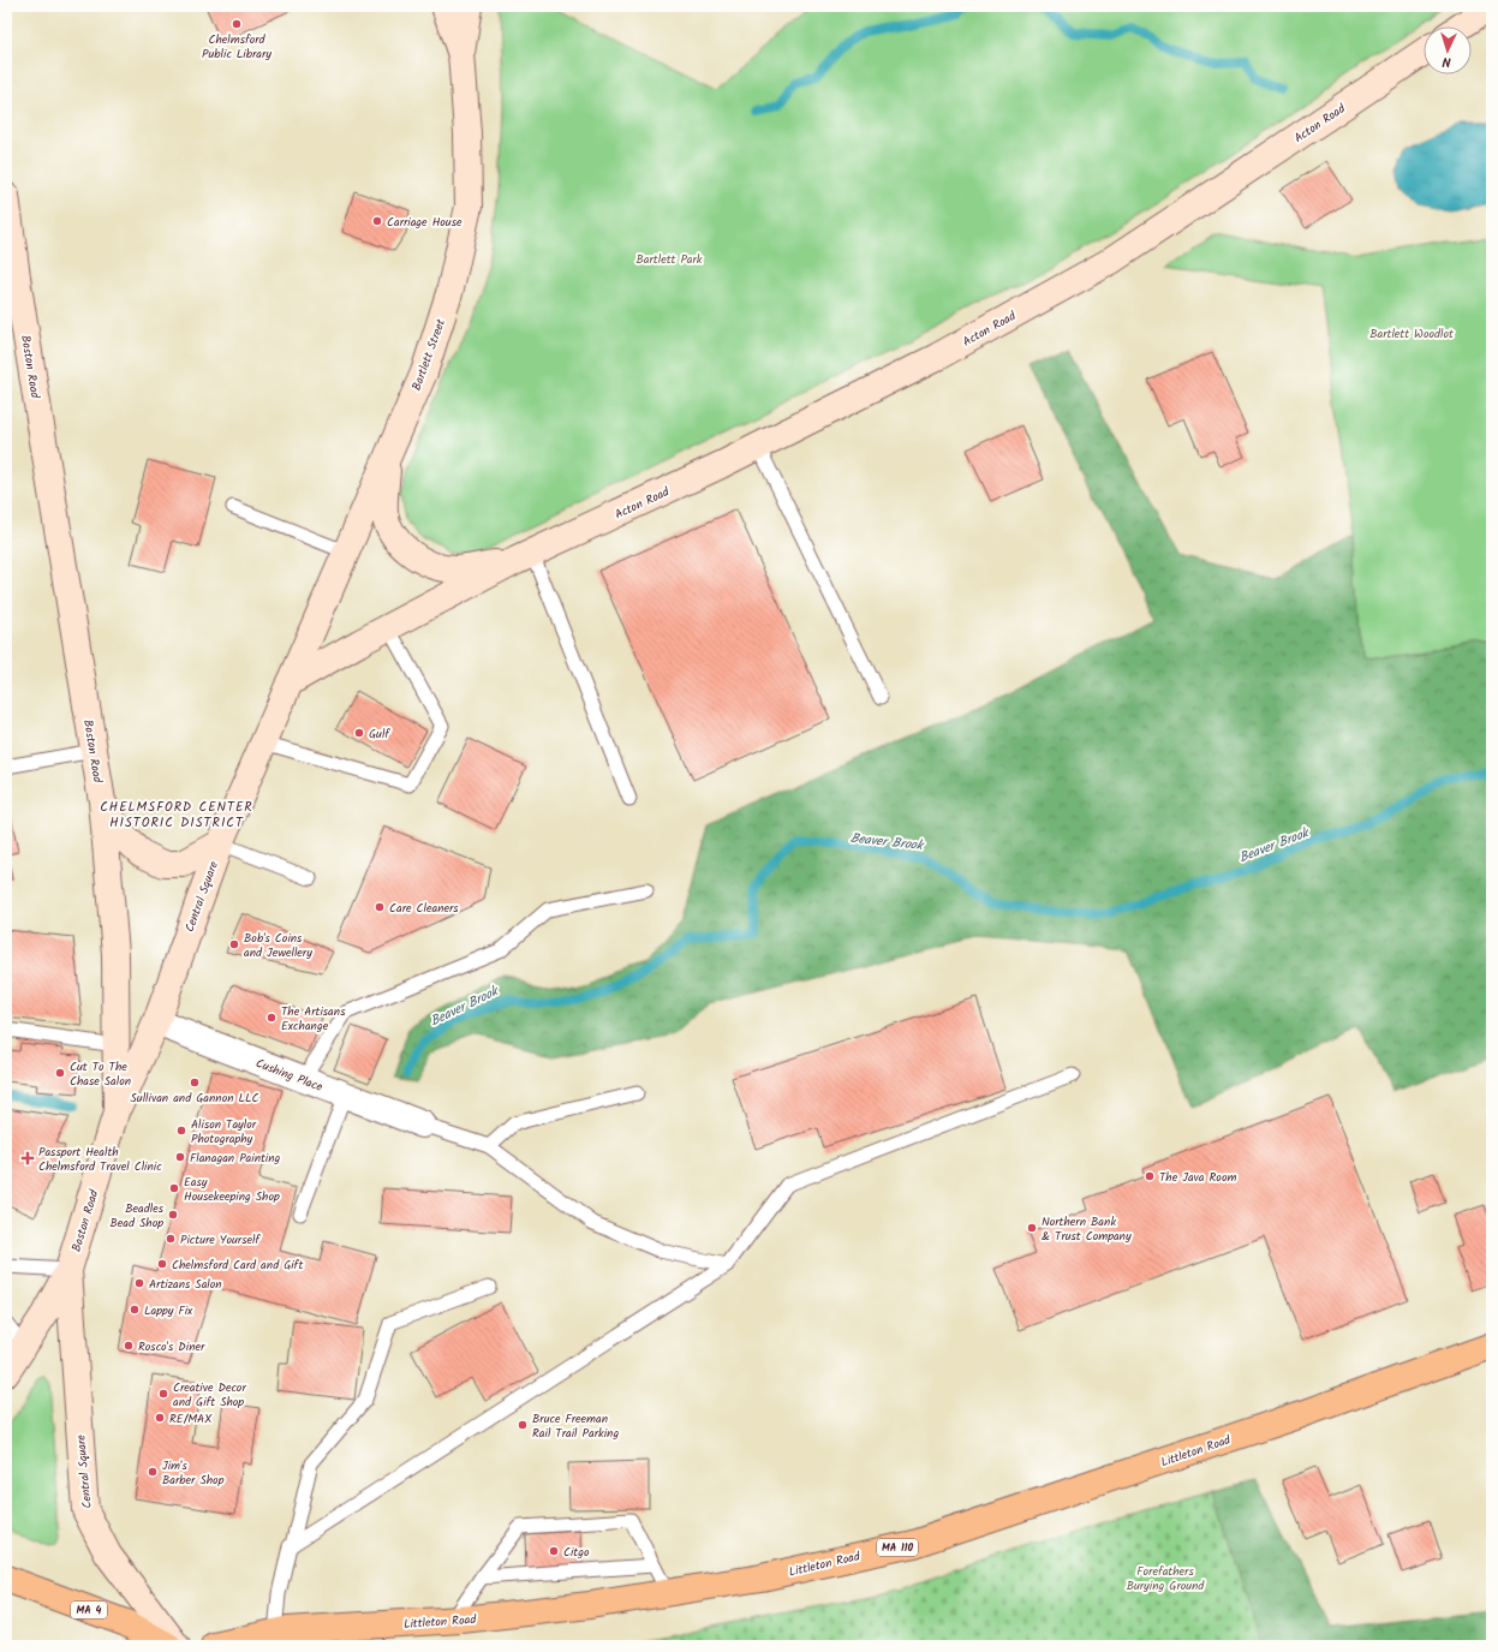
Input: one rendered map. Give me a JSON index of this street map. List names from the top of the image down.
{
  "streets": {
    "main road": [
      "Acton Road",
      "Bartlett Street",
      "Boston Road",
      "Central Square",
      "Littleton Road",
      "MA 110",
      "MA 4"
    ],
    "street": ["Cushing Place"]
  },
  "crossings": [
    ["Acton Road", "Bartlett Street"],
    ["Acton Road", "Central Square"],
    ["Bartlett Street", "Central Square"],
    ["Boston Road", "Central Square"],
    ["Central Square", "Cushing Place"]
  ],
  "districts": ["CHELMSFORD CENTER HISTORIC DISTRICT"],
  "water": ["Beaver Brook"],
  "parks": ["Bartlett Park", "Bartlett Woodlot", "Forefathers Burying Ground"],
  "places": {
    "other": [
      "Chelmsford Public Library",
      "Carriage House",
      "Gulf",
      "Care Cleaners",
      "Bob's Coins and Jewellery",
      "The Artisans Exchange",
      "Cut To The Chase Salon",
      "Sullivan and Gannon LLC",
      "Alison Taylor Photography",
      "Flanagan Painting",
      "The Java Room",
      "Easy Housekeeping Shop",
      "Beadles Bead Shop",
      "Northern Bank & Trust Company",
      "Picture Yourself",
      "Chelmsford Card and Gift",
      "Artizans Salon",
      "Lappy Fix",
      "Rosco's Diner",
      "Creative Decor and Gift Shop",
      "RE/MAX",
      "Bruce Freeman Rail Trail Parking",
      "Jim's Barber Shop",
      "Citgo"
    ],
    "health": ["Passport Health Chelmsford Travel Clinic"]
  },
  "north": "bottom"
}
